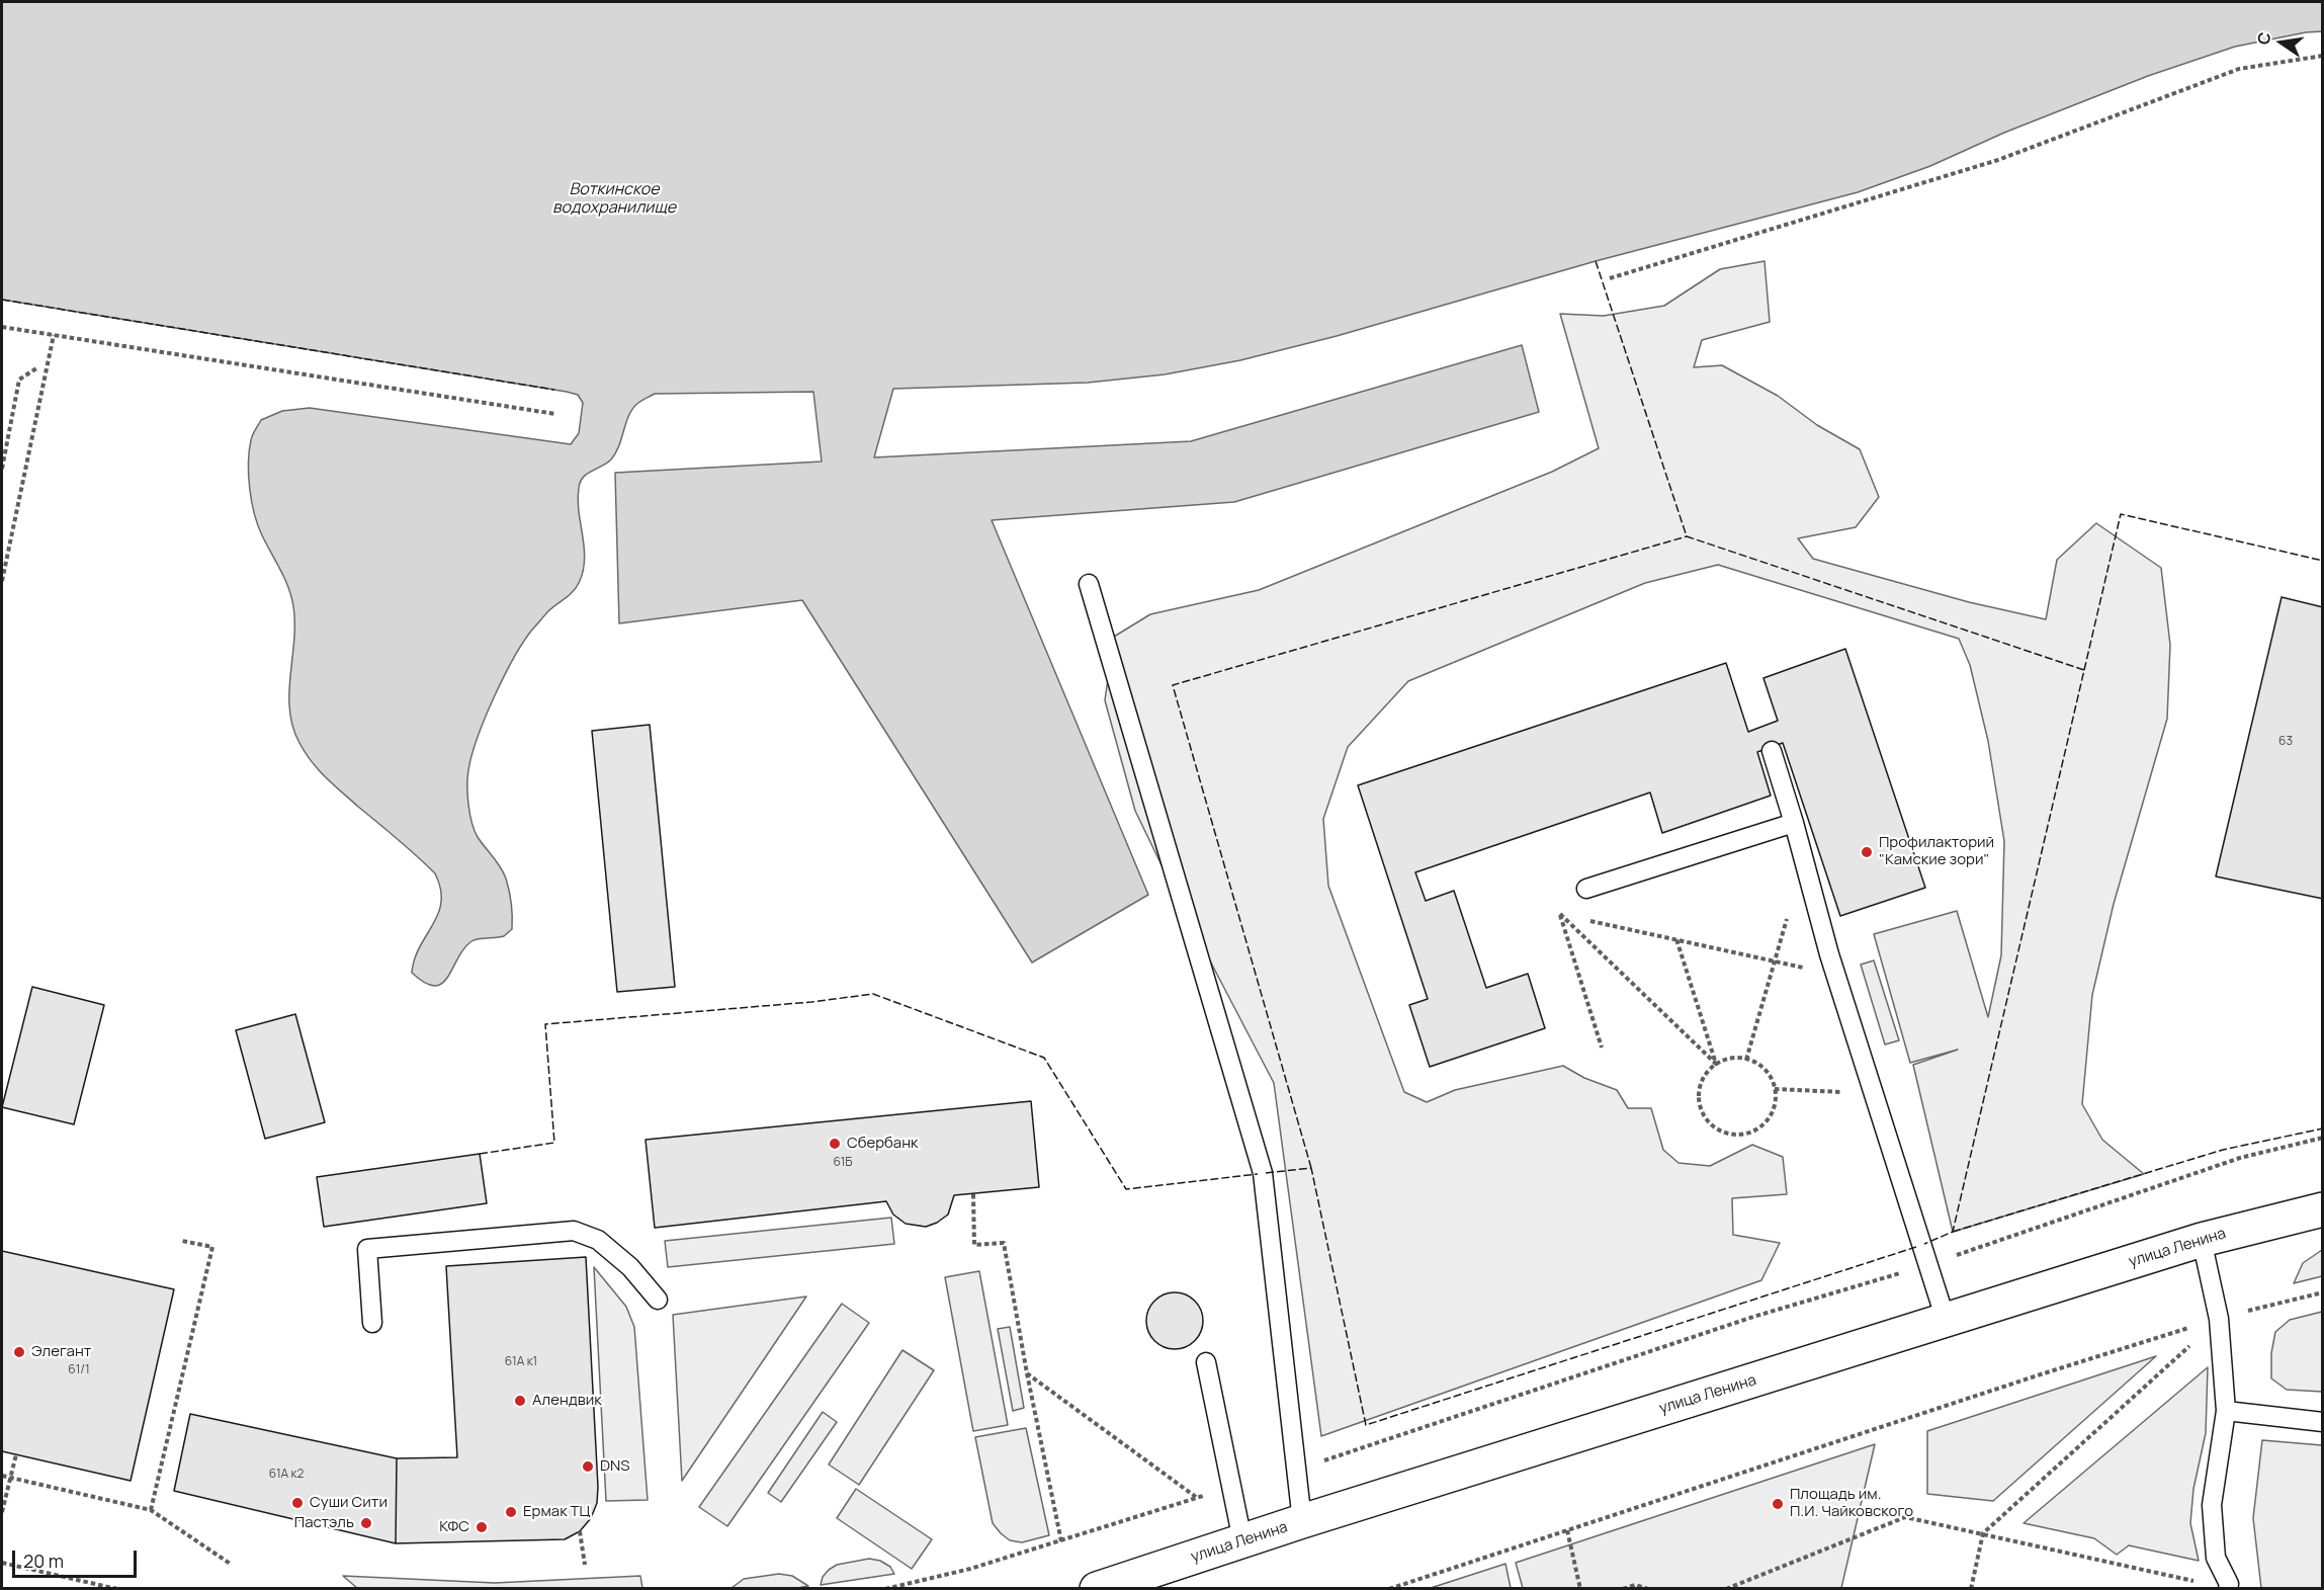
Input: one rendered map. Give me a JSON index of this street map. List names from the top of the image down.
{
  "streets": {
    "street": ["улица Ленина"]
  },
  "water": ["Воткинское водохранилище"],
  "places": [
    "Профилакторий \"Камские зори\"",
    "Сбербанк",
    "Элегант",
    "Алендвик",
    "DNS",
    "Суши Сити",
    "Площадь им. П.И. Чайковского",
    "Ермак ТЦ",
    "Пастэль",
    "КФС"
  ],
  "house_numbers": [
    "63",
    "61Б",
    "61А к1",
    "61/1",
    "61А к2"
  ],
  "scale_bar": "20 m",
  "north": "left"
}
